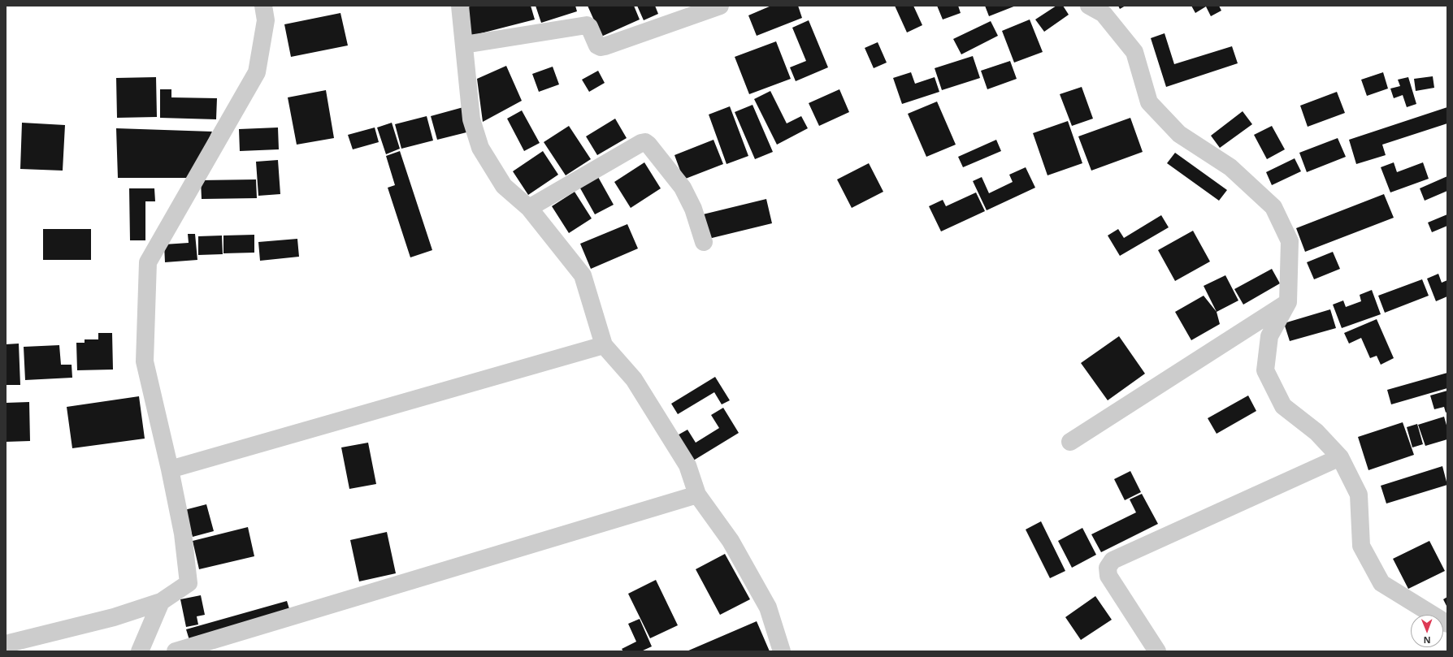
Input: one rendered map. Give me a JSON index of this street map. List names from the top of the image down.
{
  "north": "bottom"
}
